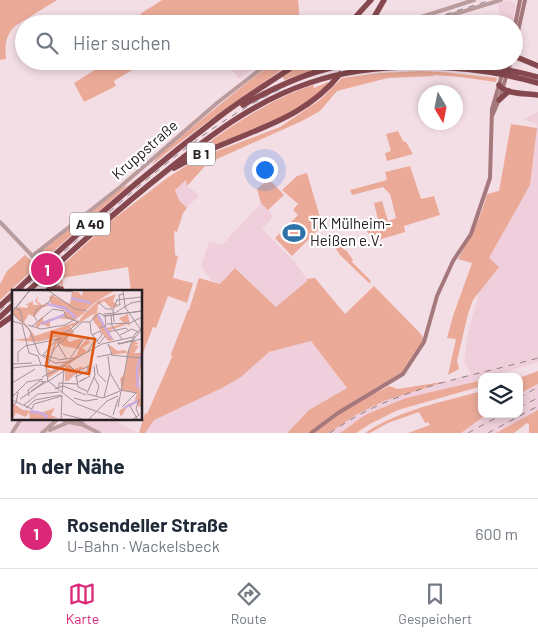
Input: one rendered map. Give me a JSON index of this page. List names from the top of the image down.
{
  "streets": {
    "highway": ["B 1", "A 40"],
    "street": ["Kruppstraße"]
  },
  "crossings": [
    ["B 1", "A 40"]
  ],
  "places": {
    "sports": ["TK Mülheim- Heißen e.V."]
  },
  "north": "bottom",
  "page": {
    "search": "Hier suchen",
    "pins": "1",
    "heading": "In der Nähe",
    "list": [
      {
        "mark": "1",
        "name": "Rosendeller Straße",
        "note": "U-Bahn · Wackelsbeck",
        "value": "600 m"
      }
    ],
    "nav": ["Karte", "Route", "Gespeichert"]
  }
}
